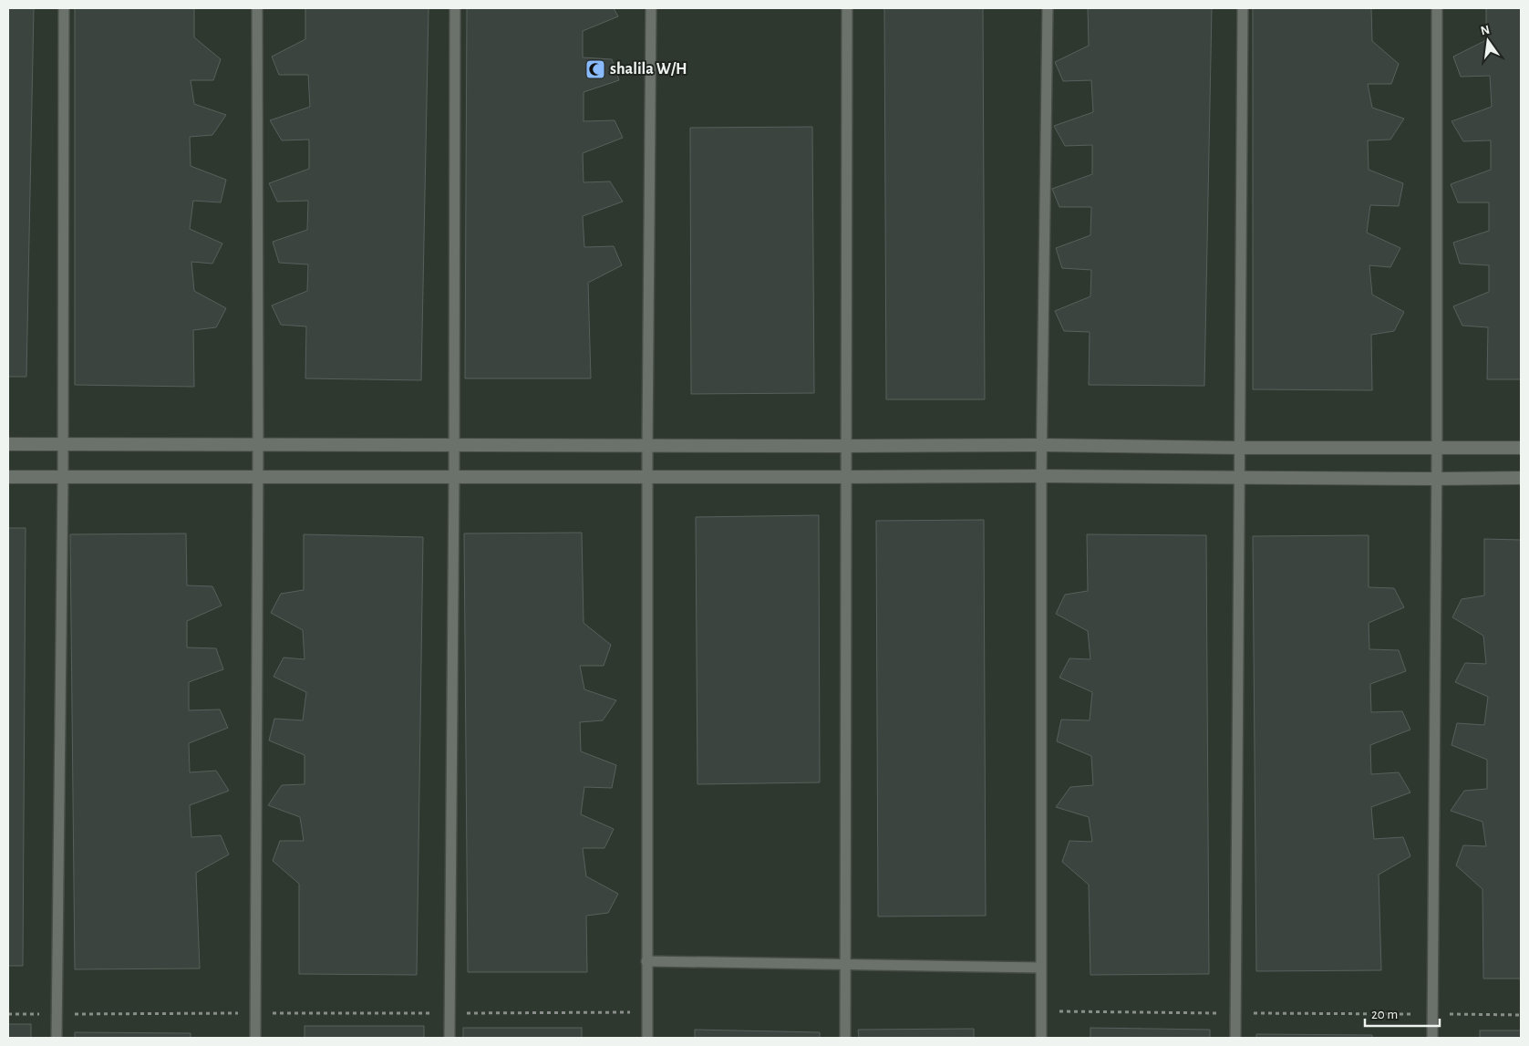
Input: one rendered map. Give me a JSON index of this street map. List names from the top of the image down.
{
  "places": {
    "mosque": ["shalila W/H"]
  },
  "scale_bar": "20 m",
  "north": "top"
}
